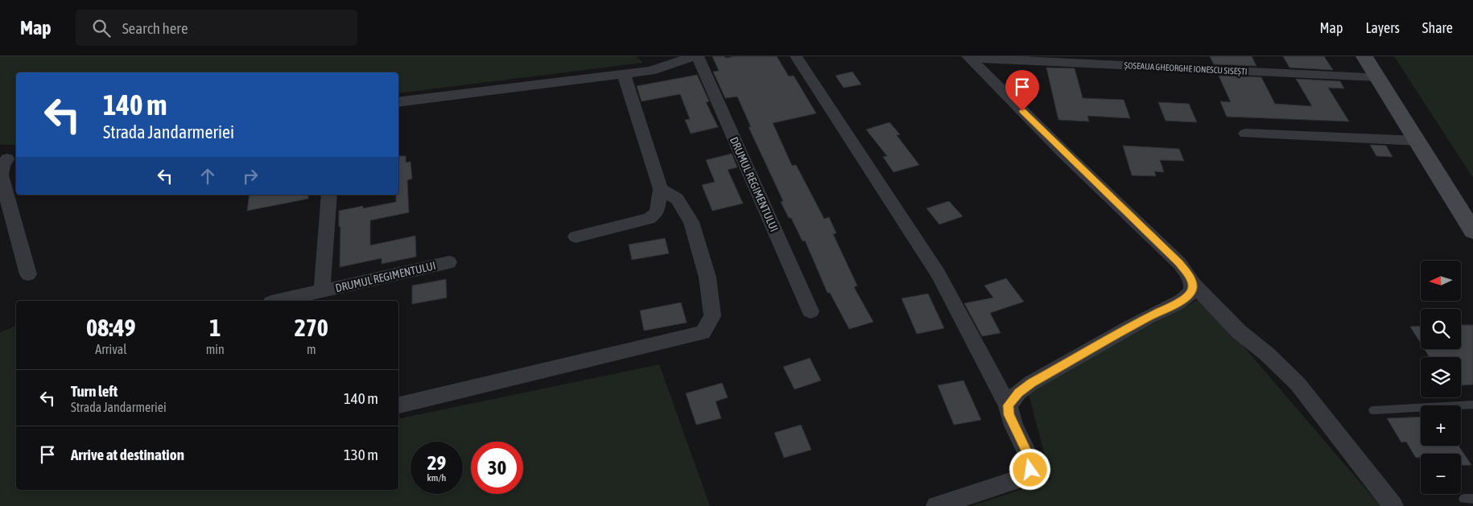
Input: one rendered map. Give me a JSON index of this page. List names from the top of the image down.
{
  "streets": {
    "street": ["ȘOSEAUA GHEORGHE IONESCU SISEȘTI", "DRUMUL REGIMENTULUI"]
  },
  "north": "left",
  "page": {
    "header": "Map",
    "search": "Search here",
    "nav": ["Map", "Layers", "Share"],
    "turn": ["140 m", "Strada Jandarmeriei"],
    "map_buttons": ["+", "−"],
    "eta": [
      "08:49",
      "Arrival",
      "1",
      "min",
      "270",
      "m"
    ],
    "list": [
      {
        "name": "Turn left",
        "note": "Strada Jandarmeriei",
        "value": "140 m"
      },
      {
        "name": "Arrive at destination",
        "value": "130 m"
      }
    ],
    "speed": "29 km/h",
    "limit": "30"
  }
}
